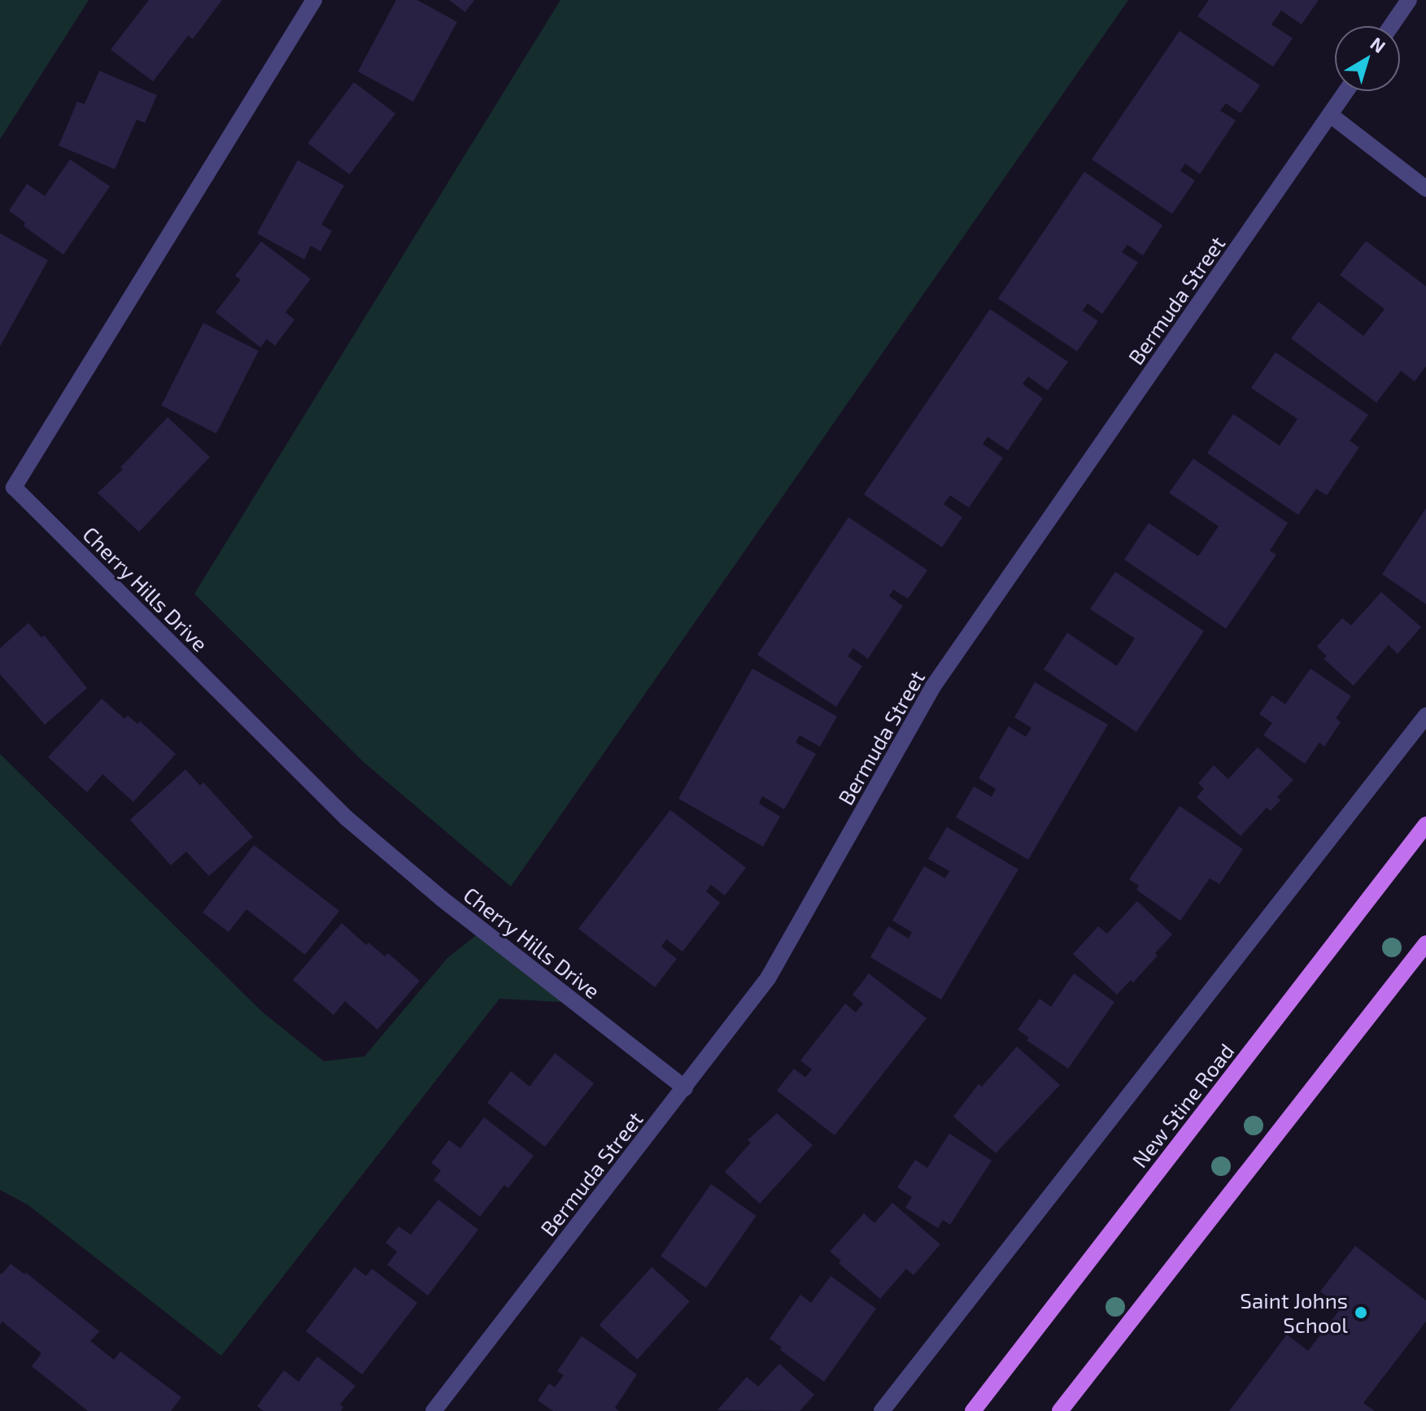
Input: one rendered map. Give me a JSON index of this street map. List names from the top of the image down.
{
  "streets": {
    "main road": ["New Stine Road"],
    "street": ["Bermuda Street", "Cherry Hills Drive"]
  },
  "crossings": [
    ["Bermuda Street", "Cherry Hills Drive"]
  ],
  "places": ["Saint Johns School"],
  "north": "top right"
}
